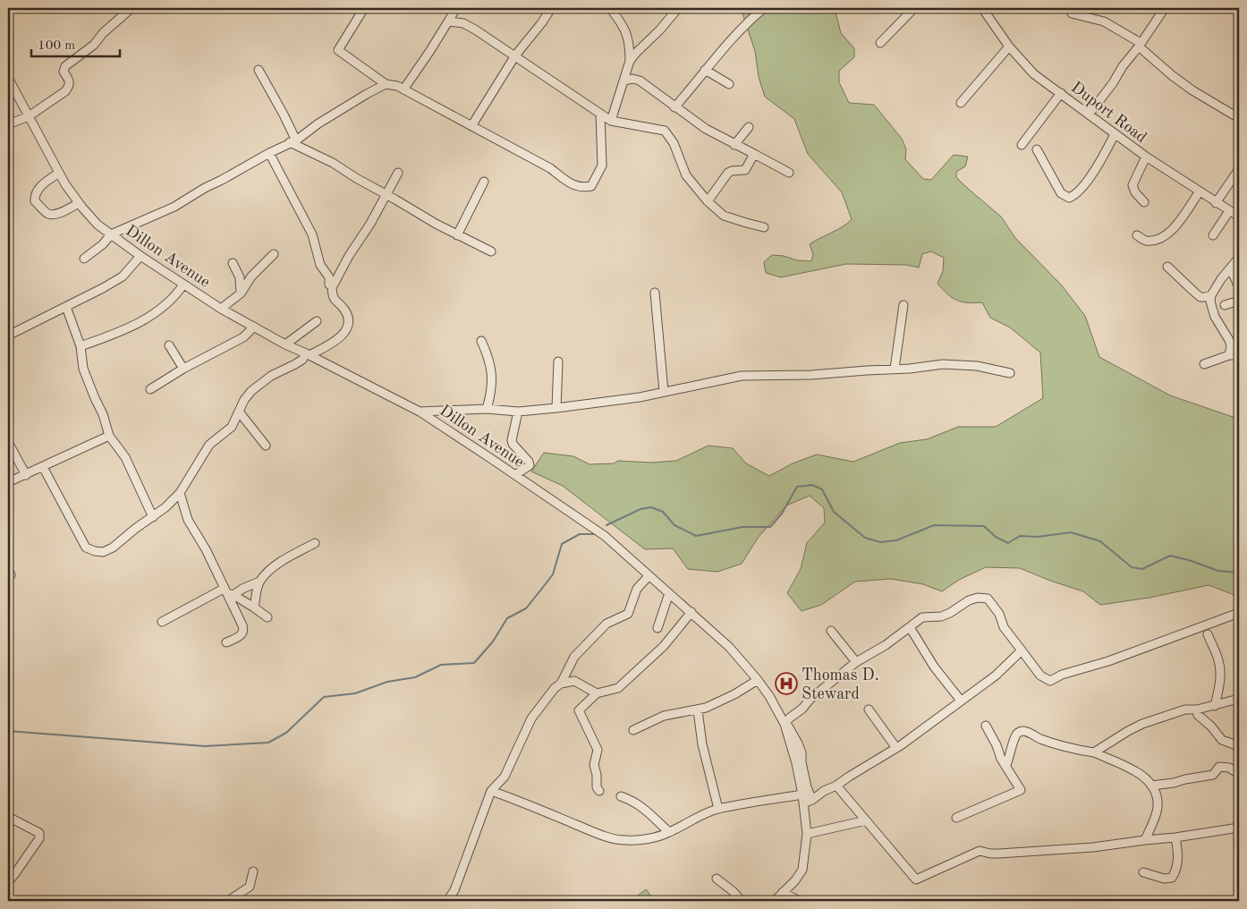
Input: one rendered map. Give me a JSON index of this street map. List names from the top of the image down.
{
  "streets": {
    "street": ["Duport Road", "Dillon Avenue"]
  },
  "places": {
    "hospital": ["Thomas D. Steward"]
  },
  "scale_bar": "100 m"
}
